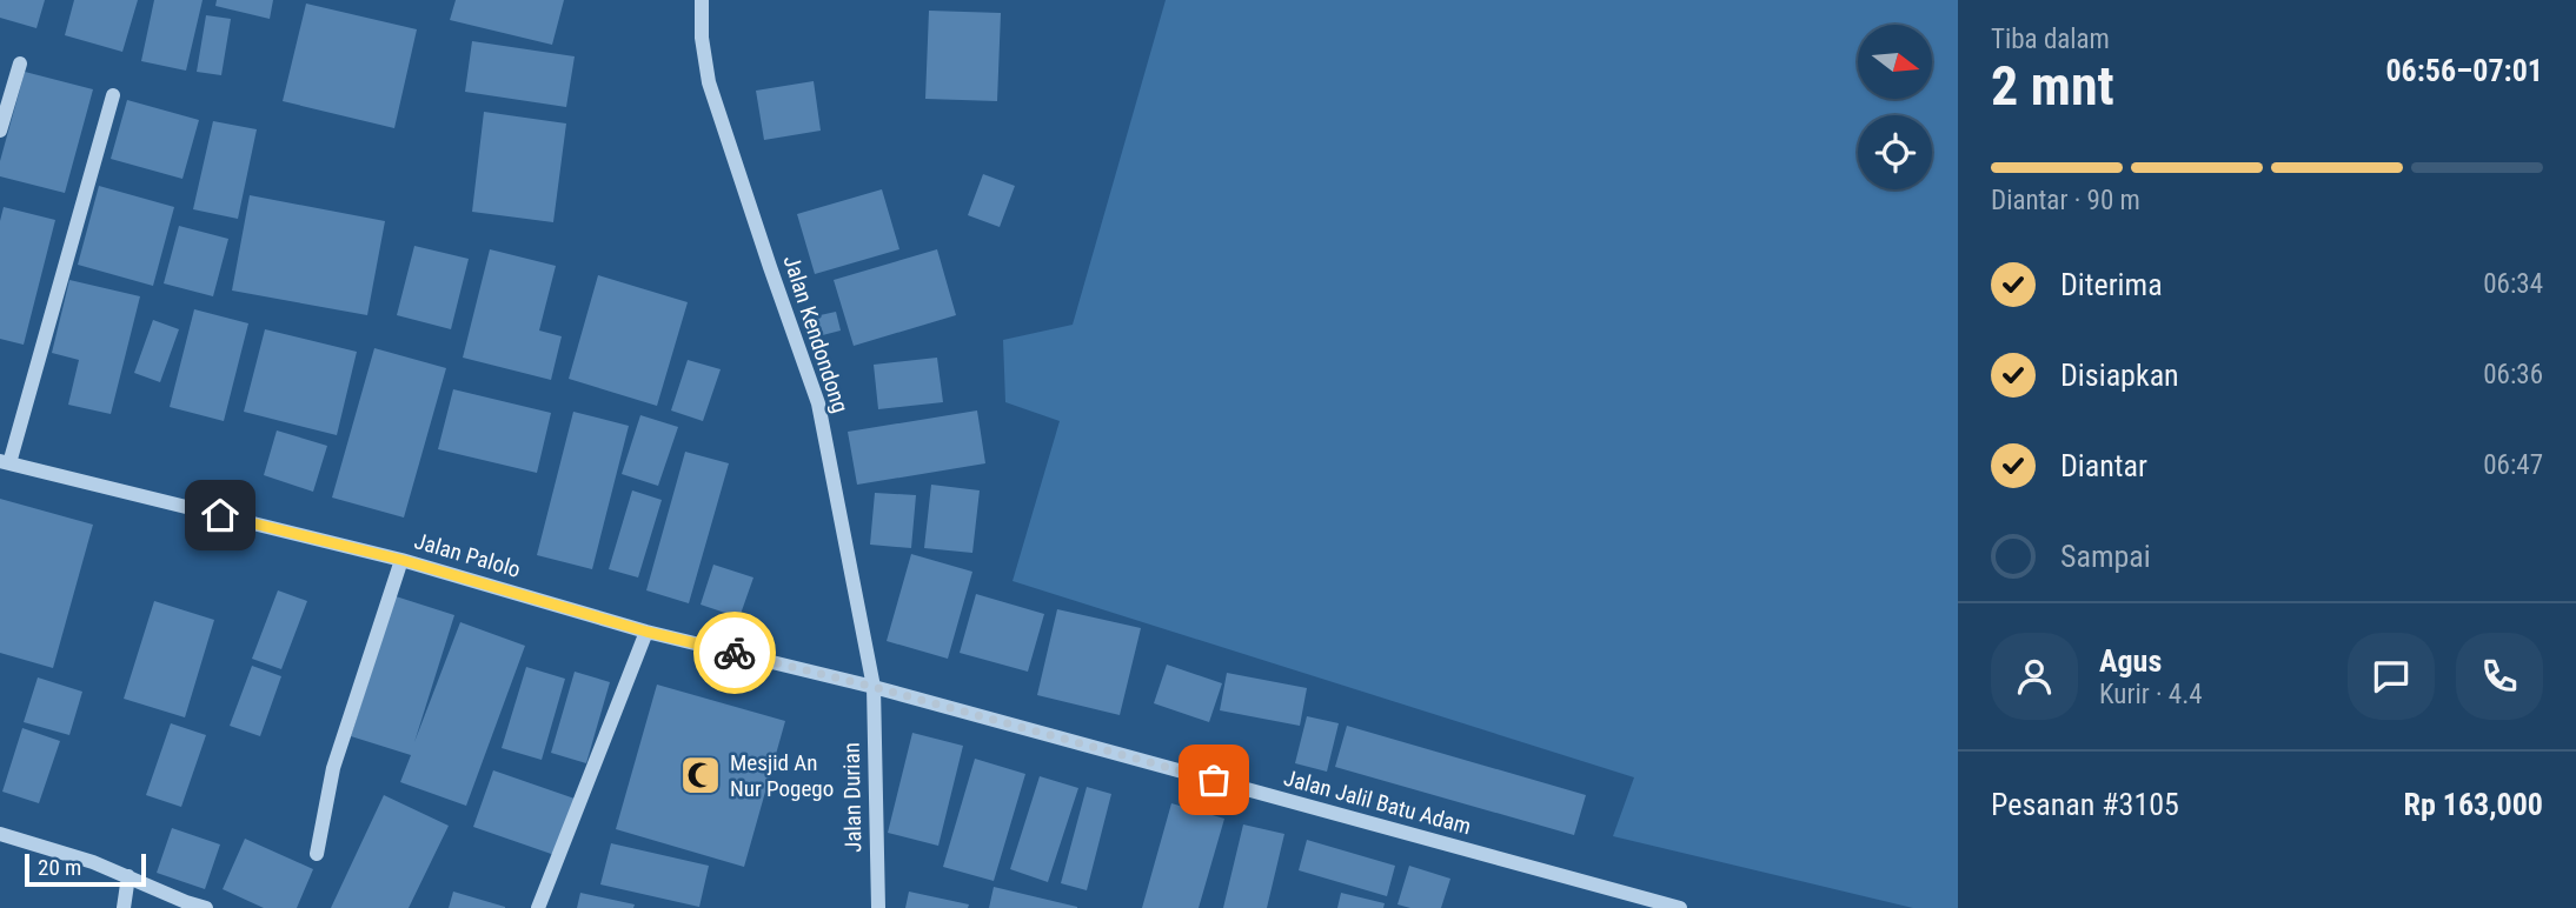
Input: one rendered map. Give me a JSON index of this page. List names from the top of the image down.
{
  "streets": {
    "street": [
      "Jalan Kendondong",
      "Jalan Palolo",
      "Jalan Durian",
      "Jalan Jalil Batu Adam"
    ]
  },
  "crossings": [
    ["Jalan Kendondong", "Jalan Palolo"],
    ["Jalan Kendondong", "Jalan Durian"],
    ["Jalan Kendondong", "Jalan Jalil Batu Adam"],
    ["Jalan Palolo", "Jalan Durian"],
    ["Jalan Palolo", "Jalan Jalil Batu Adam"],
    ["Jalan Durian", "Jalan Jalil Batu Adam"]
  ],
  "places": {
    "mosque": ["Mesjid An Nur Pogego"]
  },
  "scale_bar": "20 m",
  "north": "right",
  "page": {
    "heading": ["2 mnt", "Tiba dalam", "06:56–07:01"],
    "panel": [
      "Agus",
      "Kurir · 4.4",
      "Pesanan #3105",
      "Rp 163,000"
    ],
    "bar": "Diantar · 90 m",
    "list": [
      ["Diterima", "06:34"],
      ["Disiapkan", "06:36"],
      ["Diantar", "06:47"],
      "Sampai"
    ],
    "scale": "20 m"
  }
}
